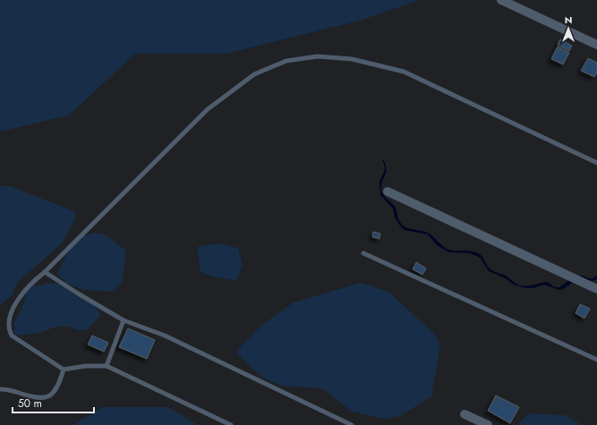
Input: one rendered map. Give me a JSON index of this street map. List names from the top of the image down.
{
  "scale_bar": "50 m",
  "north": "top"
}
